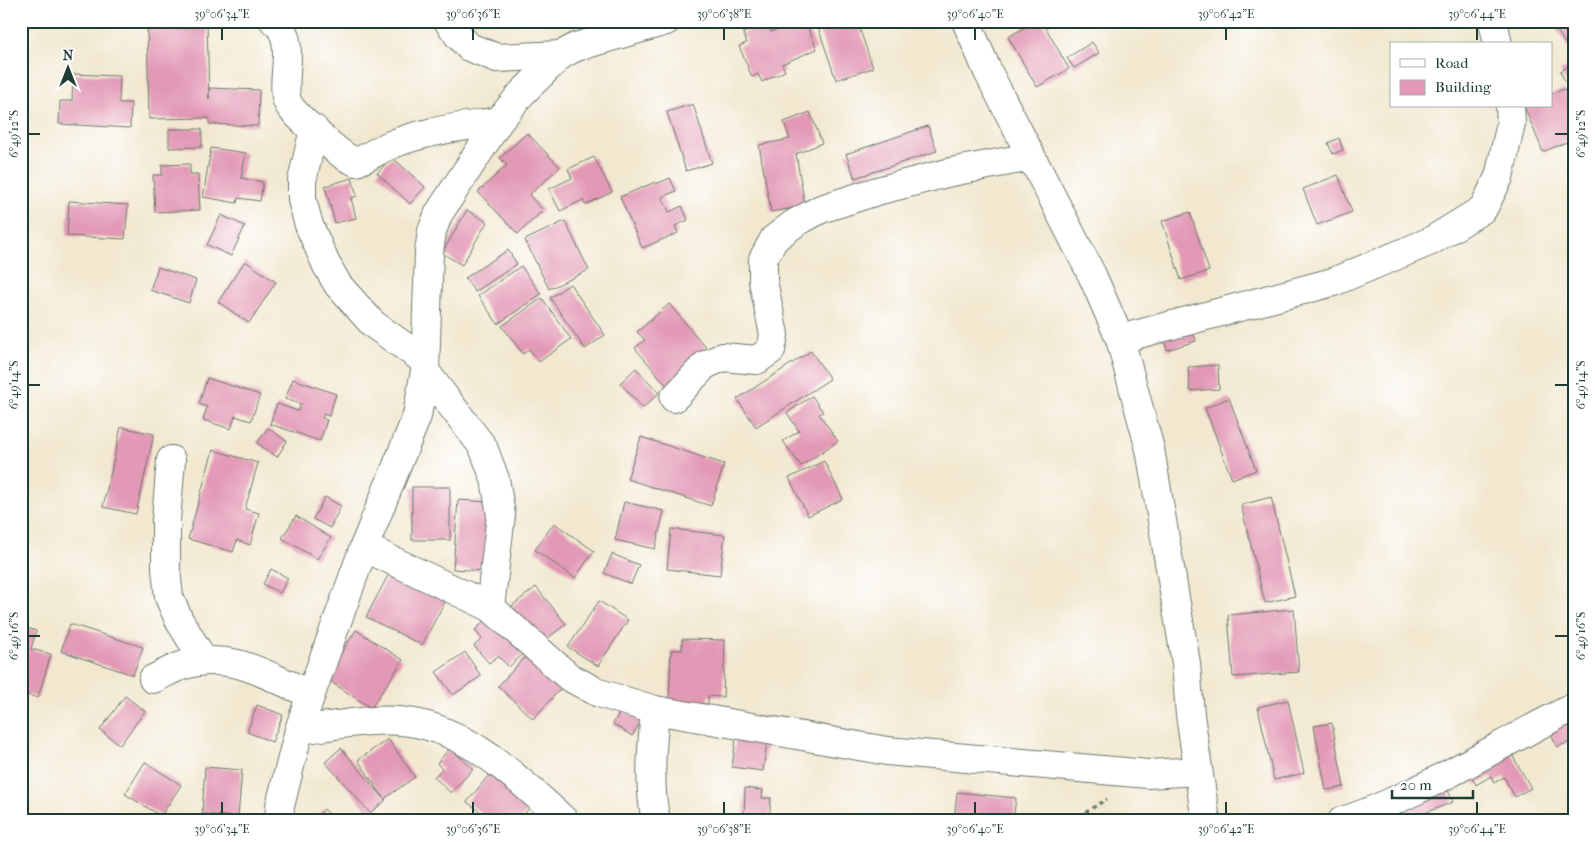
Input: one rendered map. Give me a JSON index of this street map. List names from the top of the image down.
{
  "legend": ["Road", "Building"],
  "scale_bar": "20 m",
  "north": "top",
  "coordinates": [
    "39°06'34\"E",
    "39°06'36\"E",
    "39°06'38\"E",
    "39°06'40\"E",
    "39°06'42\"E",
    "39°06'44\"E",
    "6°49'12\"S",
    "6°49'14\"S",
    "6°49'16\"S"
  ]
}
